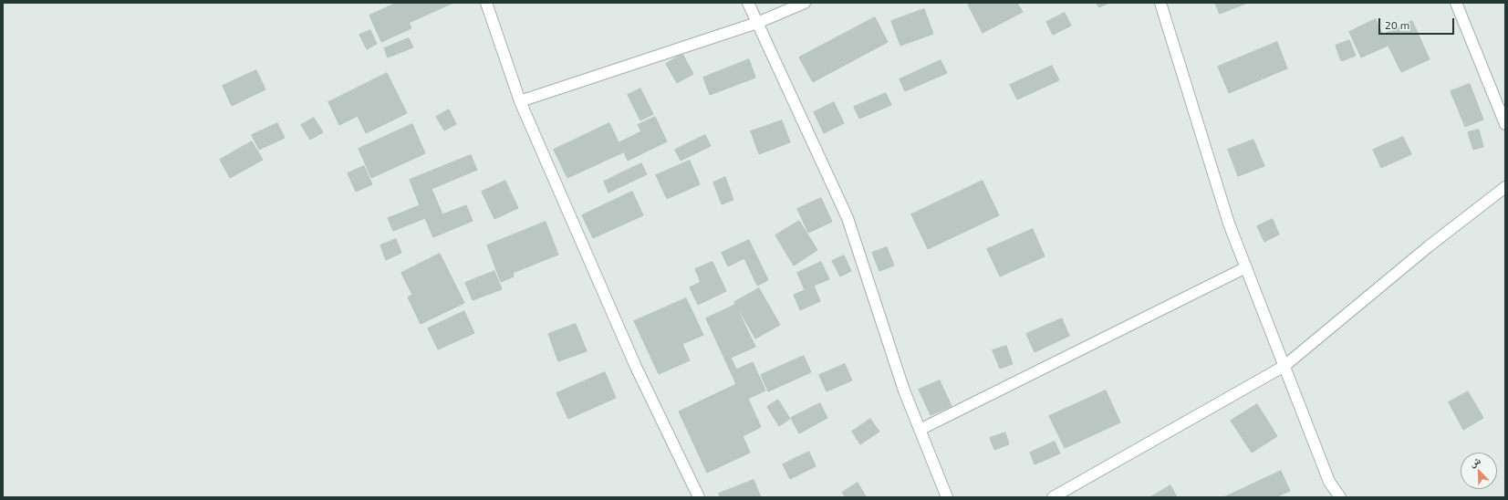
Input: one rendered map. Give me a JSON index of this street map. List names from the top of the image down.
{
  "scale_bar": "20 m",
  "north": "top left"
}
